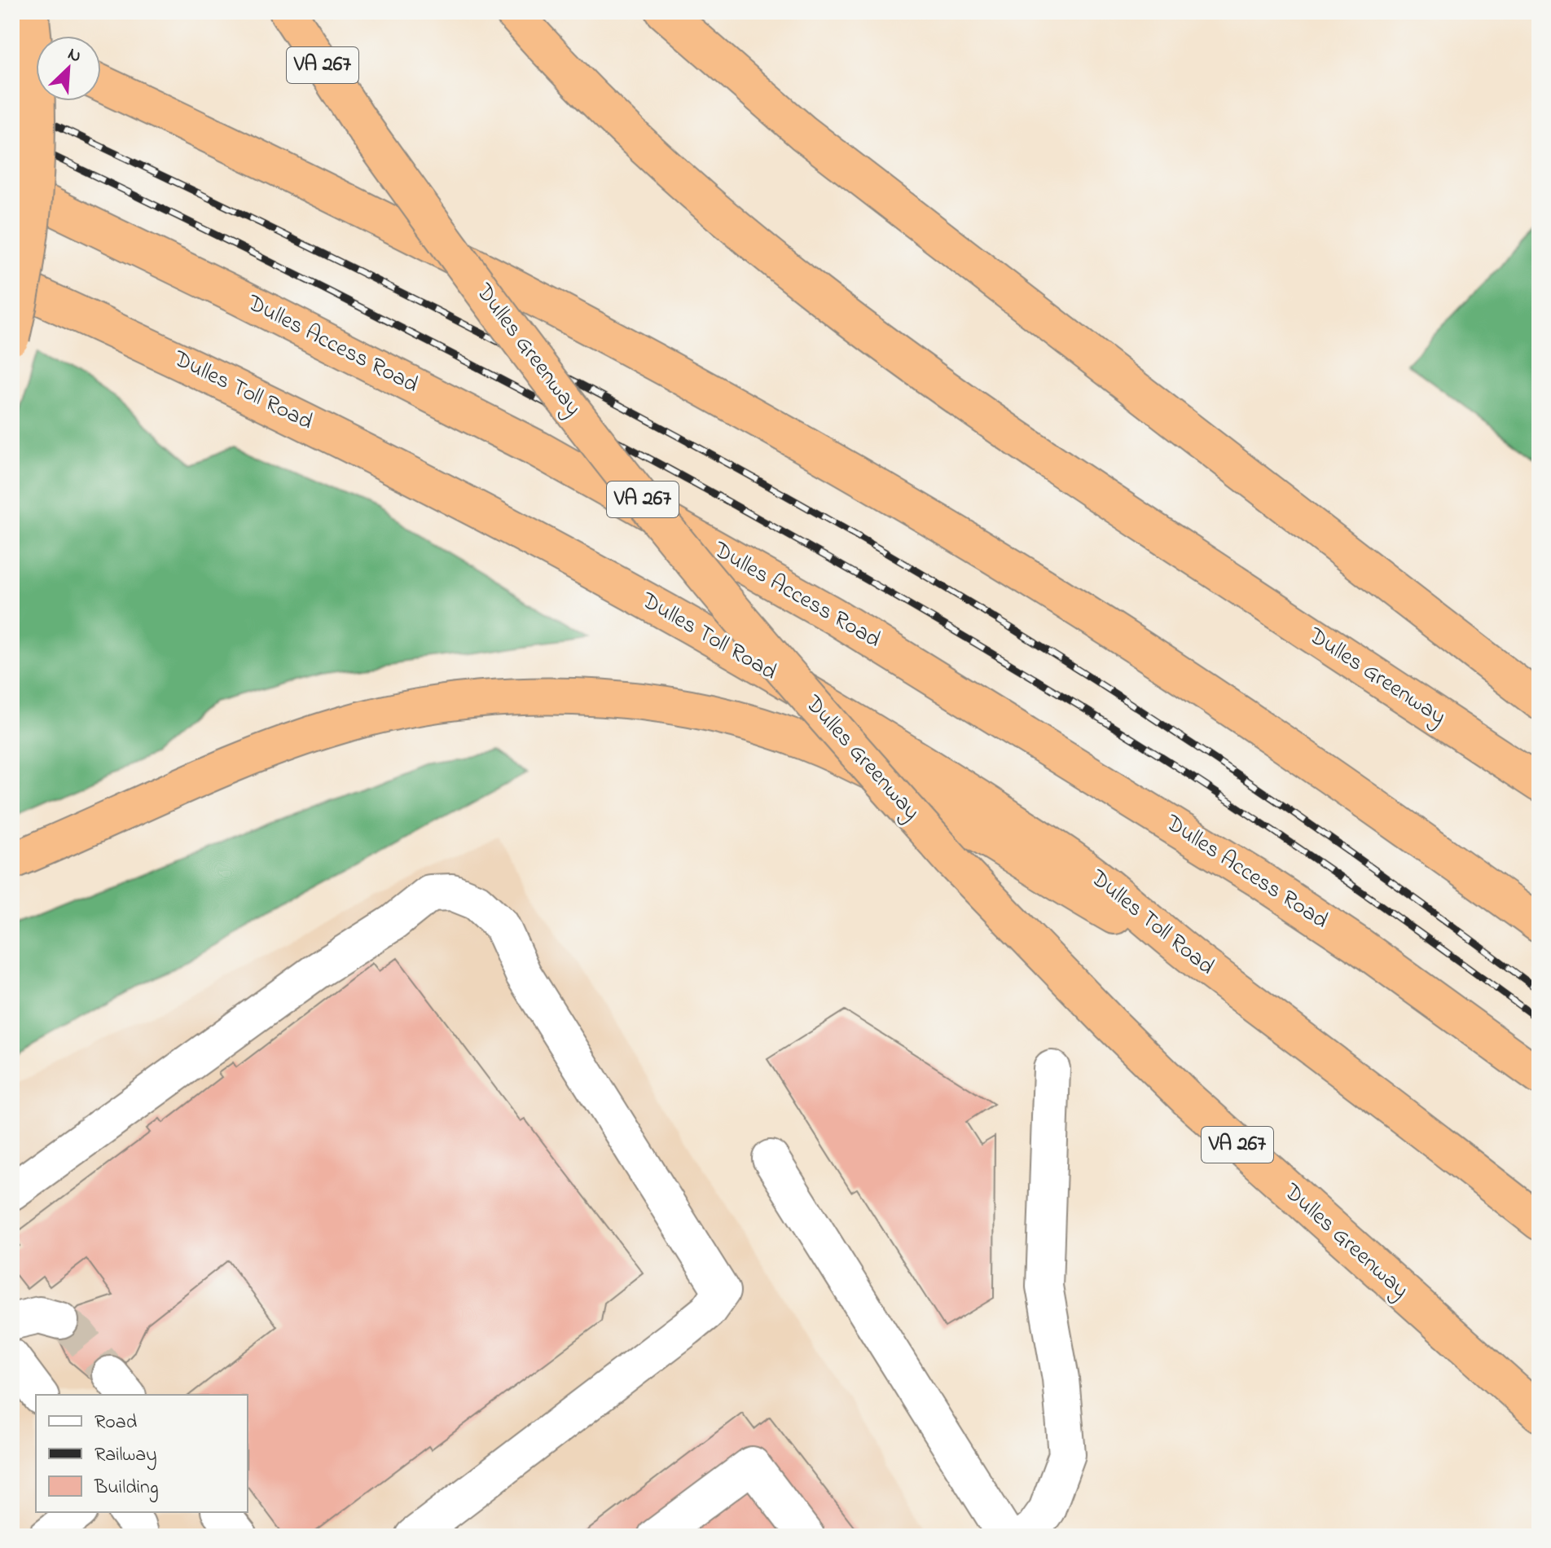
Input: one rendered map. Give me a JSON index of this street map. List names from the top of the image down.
{
  "streets": {
    "highway": [
      "VA 267",
      "Dulles Access Road",
      "Dulles Greenway",
      "Dulles Toll Road"
    ]
  },
  "legend": ["Road", "Railway", "Building"],
  "north": "top right"
}
